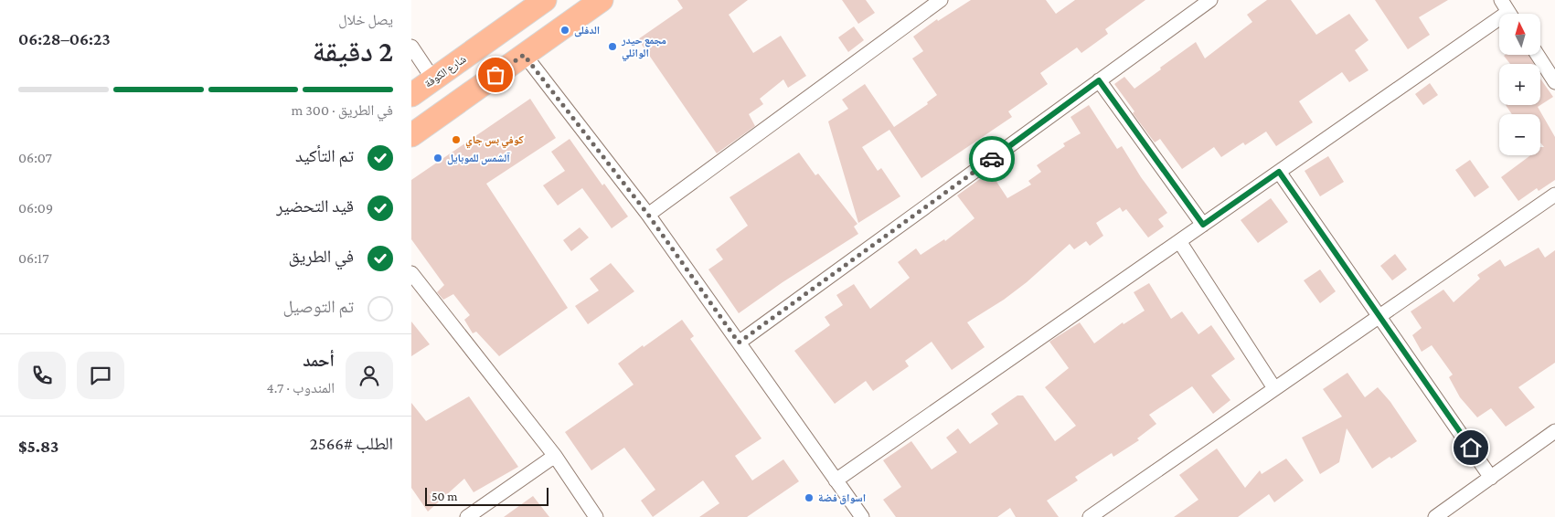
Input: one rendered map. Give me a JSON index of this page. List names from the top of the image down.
{
  "streets": {
    "highway": ["شارع الكوفة"]
  },
  "places": [
    "الدفلى",
    "مجمع حيدر الوائلي",
    "كوفي بس جاي",
    "آلشمس للموبايل",
    "اسواق فضة"
  ],
  "scale_bar": "50 m",
  "north": "top",
  "page": {
    "heading": ["2 دقيقة", "يصل خلال", "06:23–06:28"],
    "panel": [
      "أحمد",
      "المندوب · 4.7",
      "الطلب #2566",
      "$5.83"
    ],
    "map_buttons": ["+", "−"],
    "bar": "في الطريق · 300 m",
    "list": [
      ["تم التأكيد", "06:07"],
      ["قيد التحضير", "06:09"],
      ["في الطريق", "06:17"],
      "تم التوصيل"
    ],
    "scale": "50 m"
  }
}
